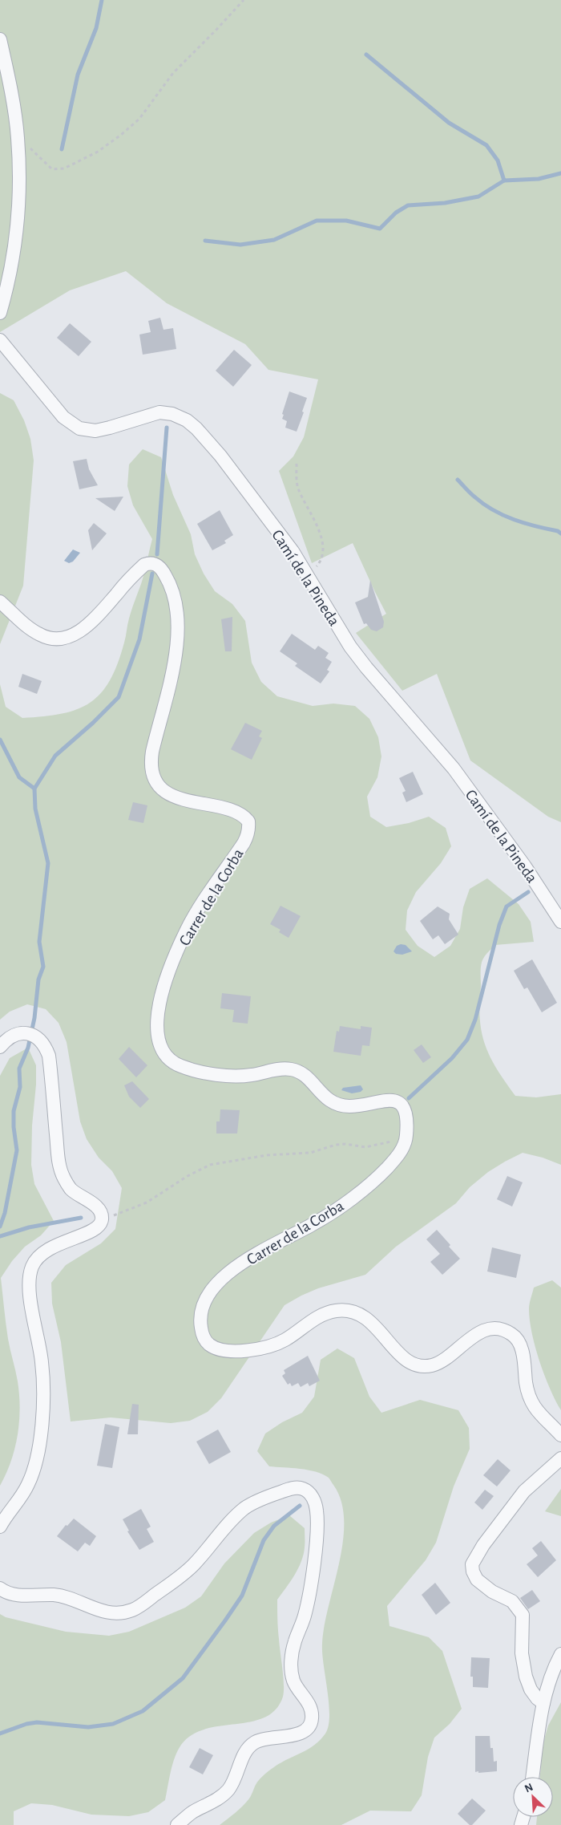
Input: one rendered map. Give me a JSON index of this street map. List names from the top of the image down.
{
  "streets": {
    "street": ["Camí de la Pineda", "Carrer de la Corba"]
  },
  "north": "top left"
}
